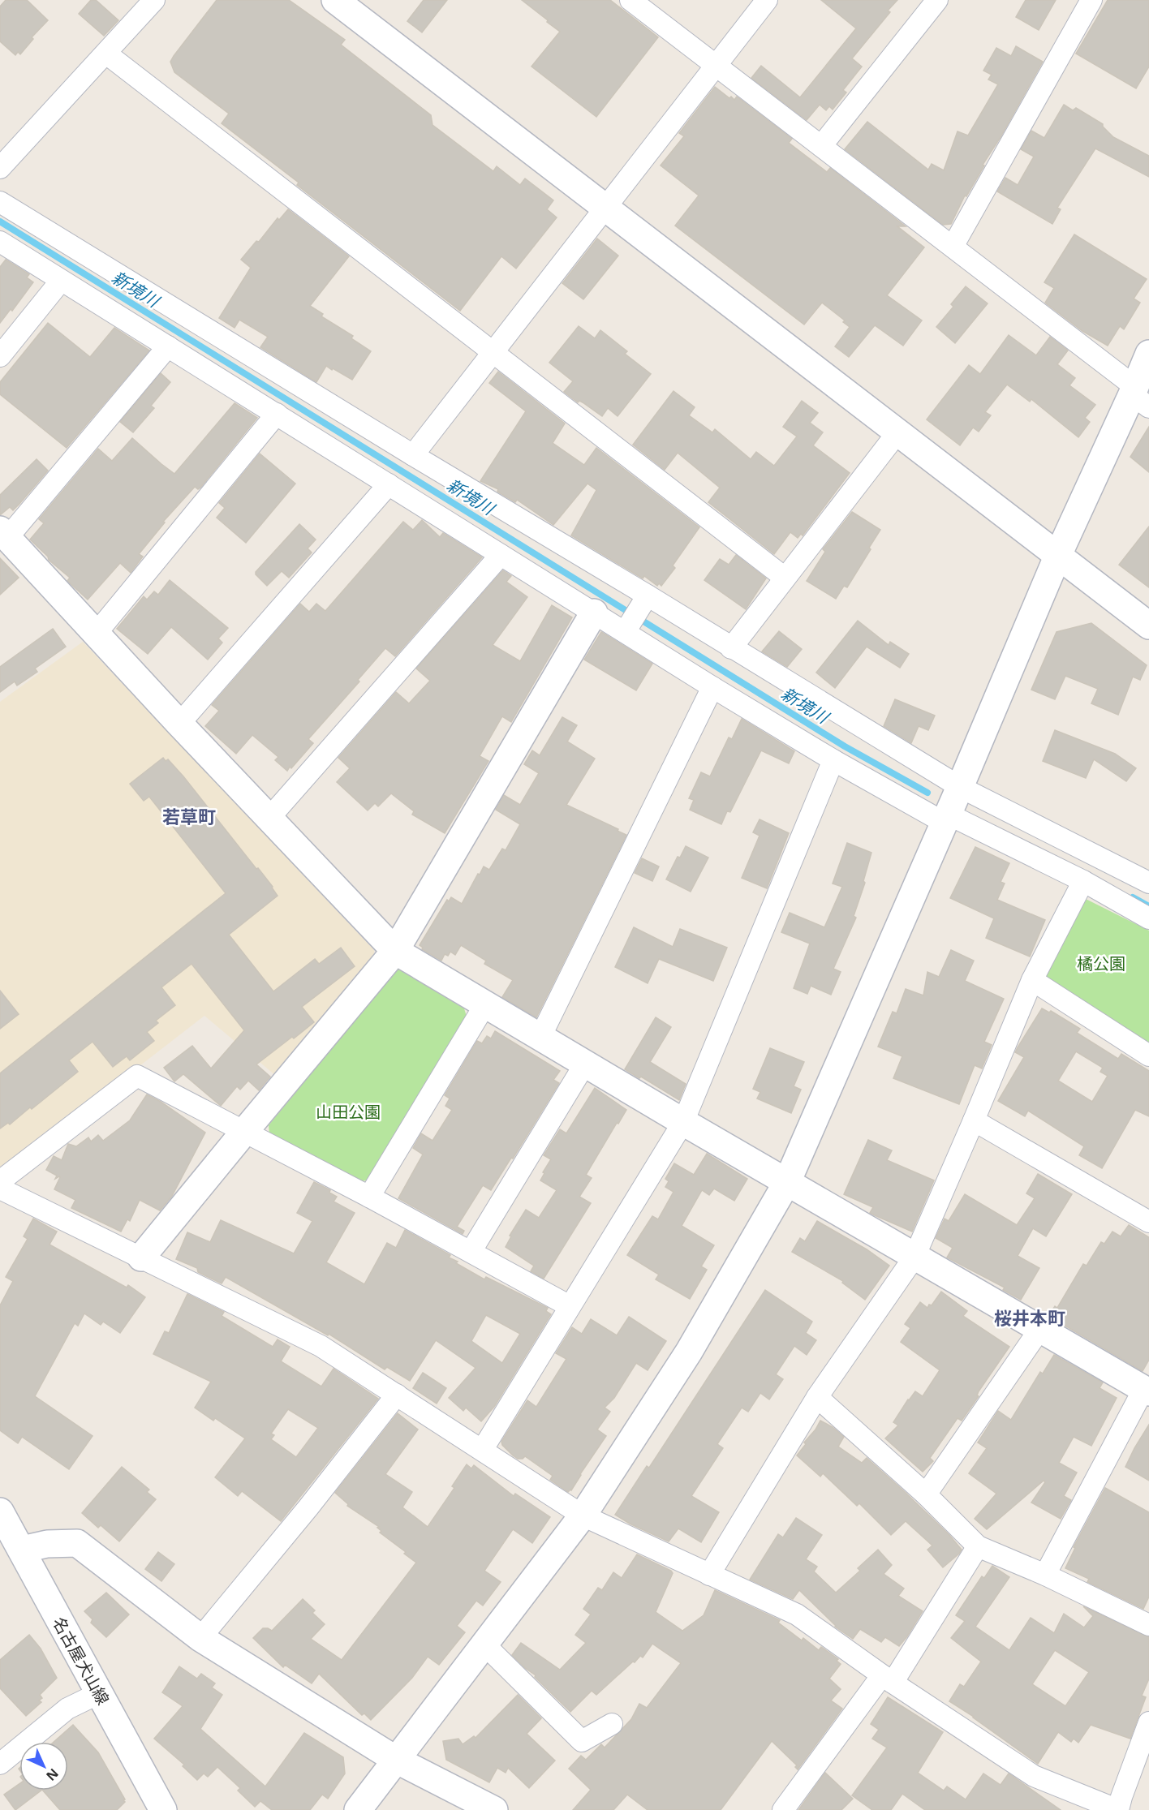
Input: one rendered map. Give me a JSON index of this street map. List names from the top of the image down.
{
  "streets": {
    "street": ["名古屋犬山線"]
  },
  "districts": ["若草町", "桜井本町"],
  "water": ["新境川"],
  "parks": ["橘公園", "山田公園"],
  "north": "bottom right"
}
